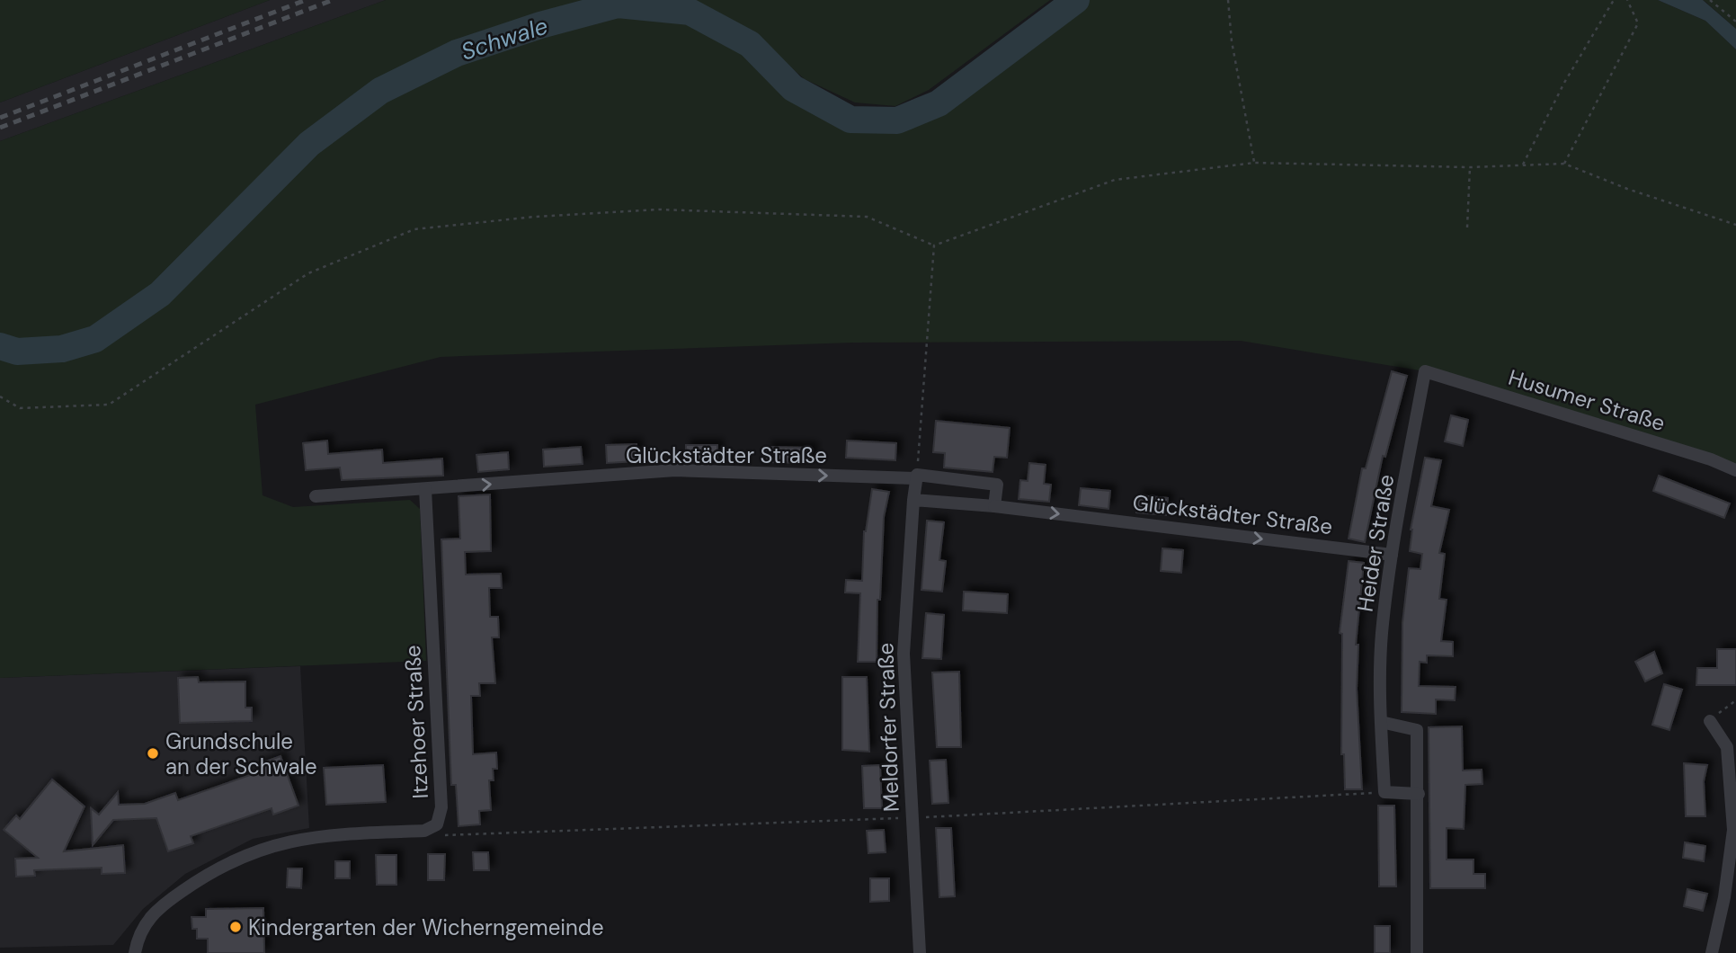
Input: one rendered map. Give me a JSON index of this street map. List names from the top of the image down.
{
  "streets": {
    "street": [
      "Husumer Straße",
      "Glückstädter Straße",
      "Heider Straße",
      "Itzehoer Straße",
      "Meldorfer Straße"
    ]
  },
  "crossings": [
    ["Husumer Straße", "Heider Straße"],
    ["Glückstädter Straße", "Heider Straße"],
    ["Glückstädter Straße", "Itzehoer Straße"],
    ["Glückstädter Straße", "Meldorfer Straße"]
  ],
  "one_way": ["Glückstädter Straße"],
  "water": ["Schwale"],
  "places": ["Grundschule an der Schwale", "Kindergarten der Wicherngemeinde"]
}
